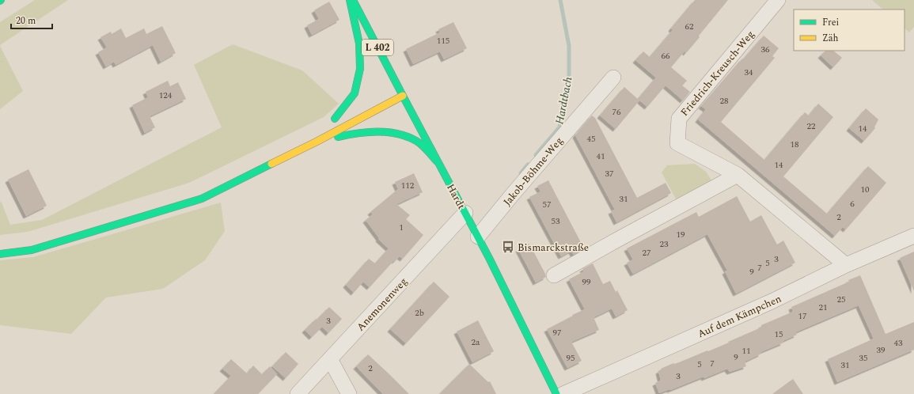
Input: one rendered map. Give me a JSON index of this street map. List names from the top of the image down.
{
  "streets": {
    "main road": ["L 402", "Hardt"],
    "street": [
      "Friedrich-Kreusch-Weg",
      "Jakob-Böhme-Weg",
      "Anemonenweg",
      "Auf dem Kämpchen"
    ]
  },
  "crossings": [
    ["Friedrich-Kreusch-Weg", "Auf dem Kämpchen"],
    ["Jakob-Böhme-Weg", "Hardt"],
    ["Hardt", "Anemonenweg"]
  ],
  "water": ["Hardtbach"],
  "places": {
    "bus stop": ["Bismarckstraße"]
  },
  "house_numbers": [
    "62",
    "115",
    "36",
    "66",
    "34",
    "124",
    "28",
    "76",
    "22",
    "14",
    "45",
    "18",
    "41",
    "14",
    "37",
    "112",
    "10",
    "31",
    "6",
    "57",
    "2",
    "53",
    "1",
    "19",
    "23",
    "27",
    "3",
    "5",
    "7",
    "9",
    "99",
    "25",
    "21",
    "2b",
    "17",
    "3",
    "97",
    "15",
    "2a",
    "43",
    "39",
    "11",
    "9",
    "95",
    "35",
    "7",
    "5",
    "31",
    "2",
    "3"
  ],
  "legend": ["Frei", "Zäh"],
  "scale_bar": "20 m"
}
